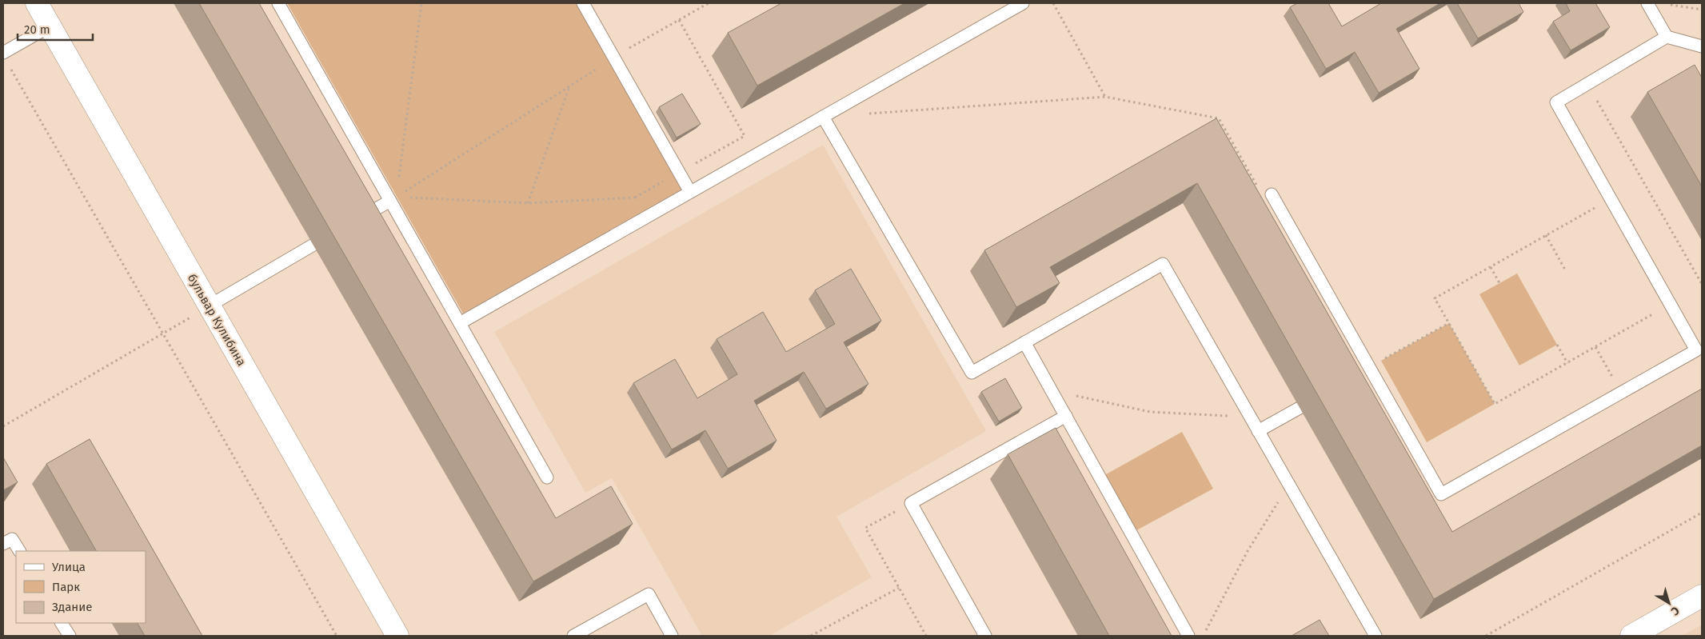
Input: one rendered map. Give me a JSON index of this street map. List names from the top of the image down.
{
  "streets": {
    "street": ["бульвар Кулибина"]
  },
  "legend": ["Улица", "Парк", "Здание"],
  "scale_bar": "20 m",
  "north": "bottom right"
}
